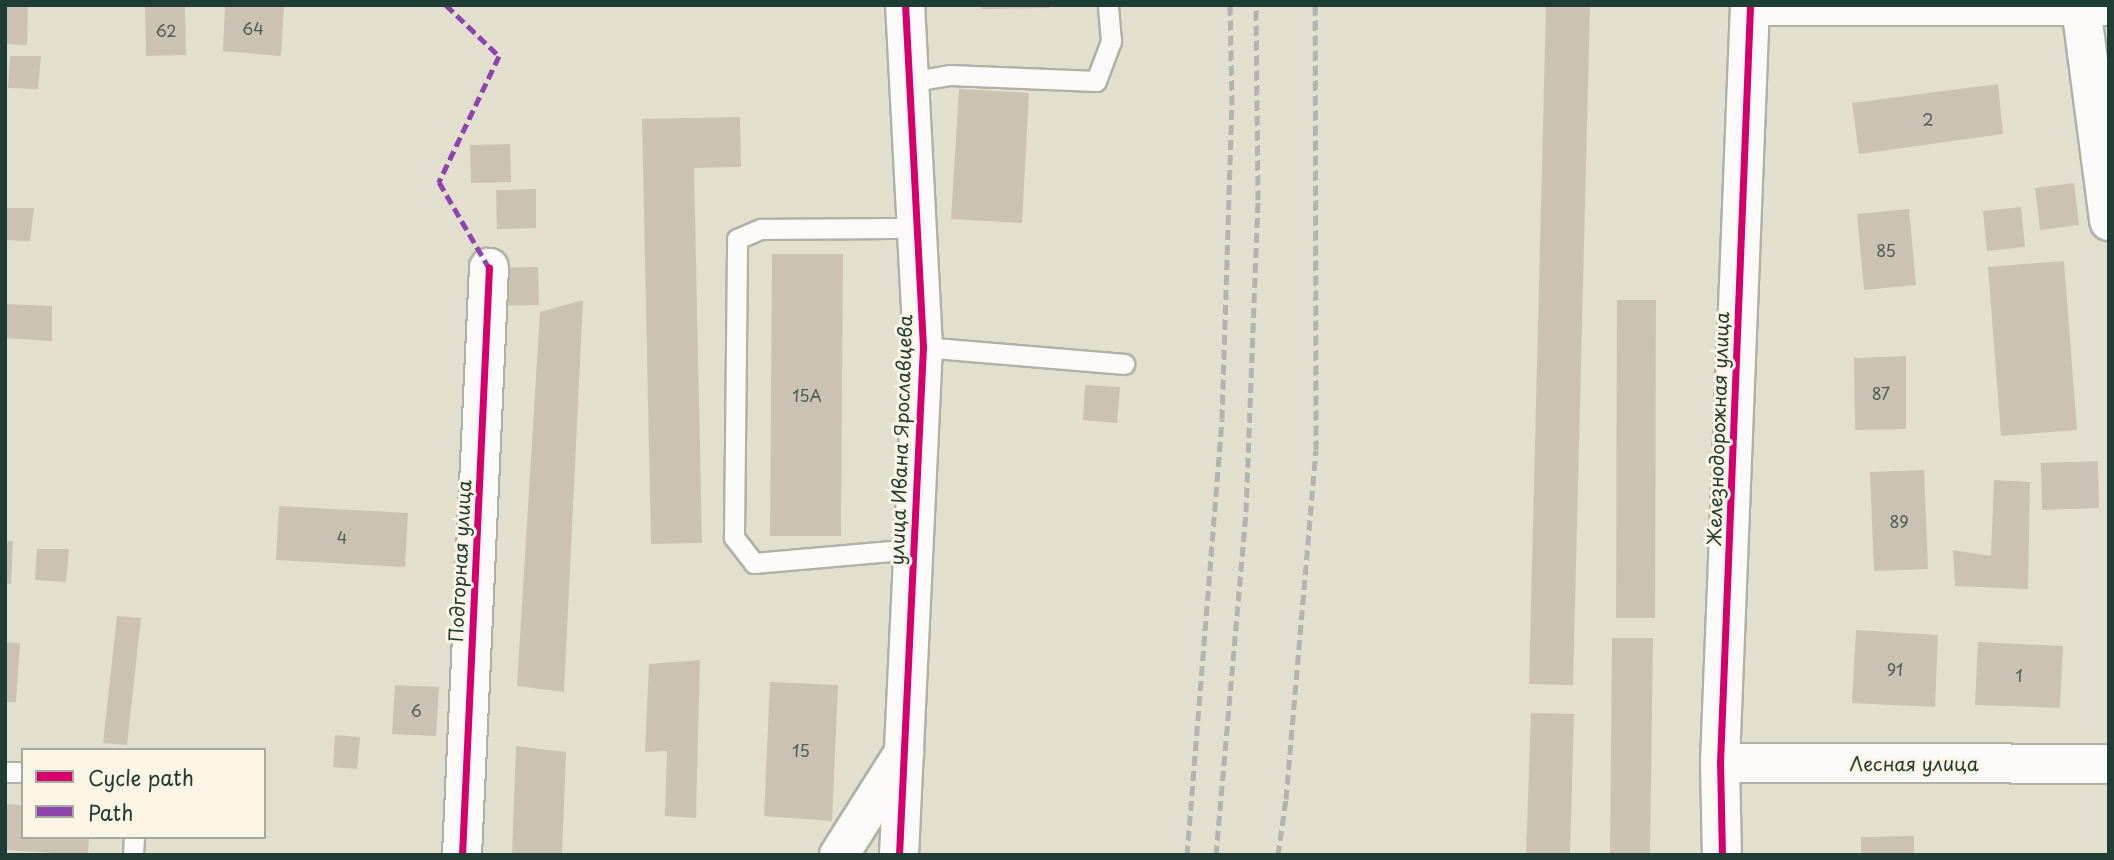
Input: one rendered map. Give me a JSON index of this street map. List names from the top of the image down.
{
  "streets": {
    "street": [
      "Железнодорожная улица",
      "улица Ивана Ярославцева",
      "Подгорная улица",
      "Лесная улица"
    ]
  },
  "crossings": [
    ["Железнодорожная улица", "Лесная улица"]
  ],
  "house_numbers": [
    "64",
    "62",
    "2",
    "85",
    "87",
    "15А",
    "89",
    "4",
    "91",
    "1",
    "6",
    "15"
  ],
  "legend": ["Cycle path", "Path"]
}
